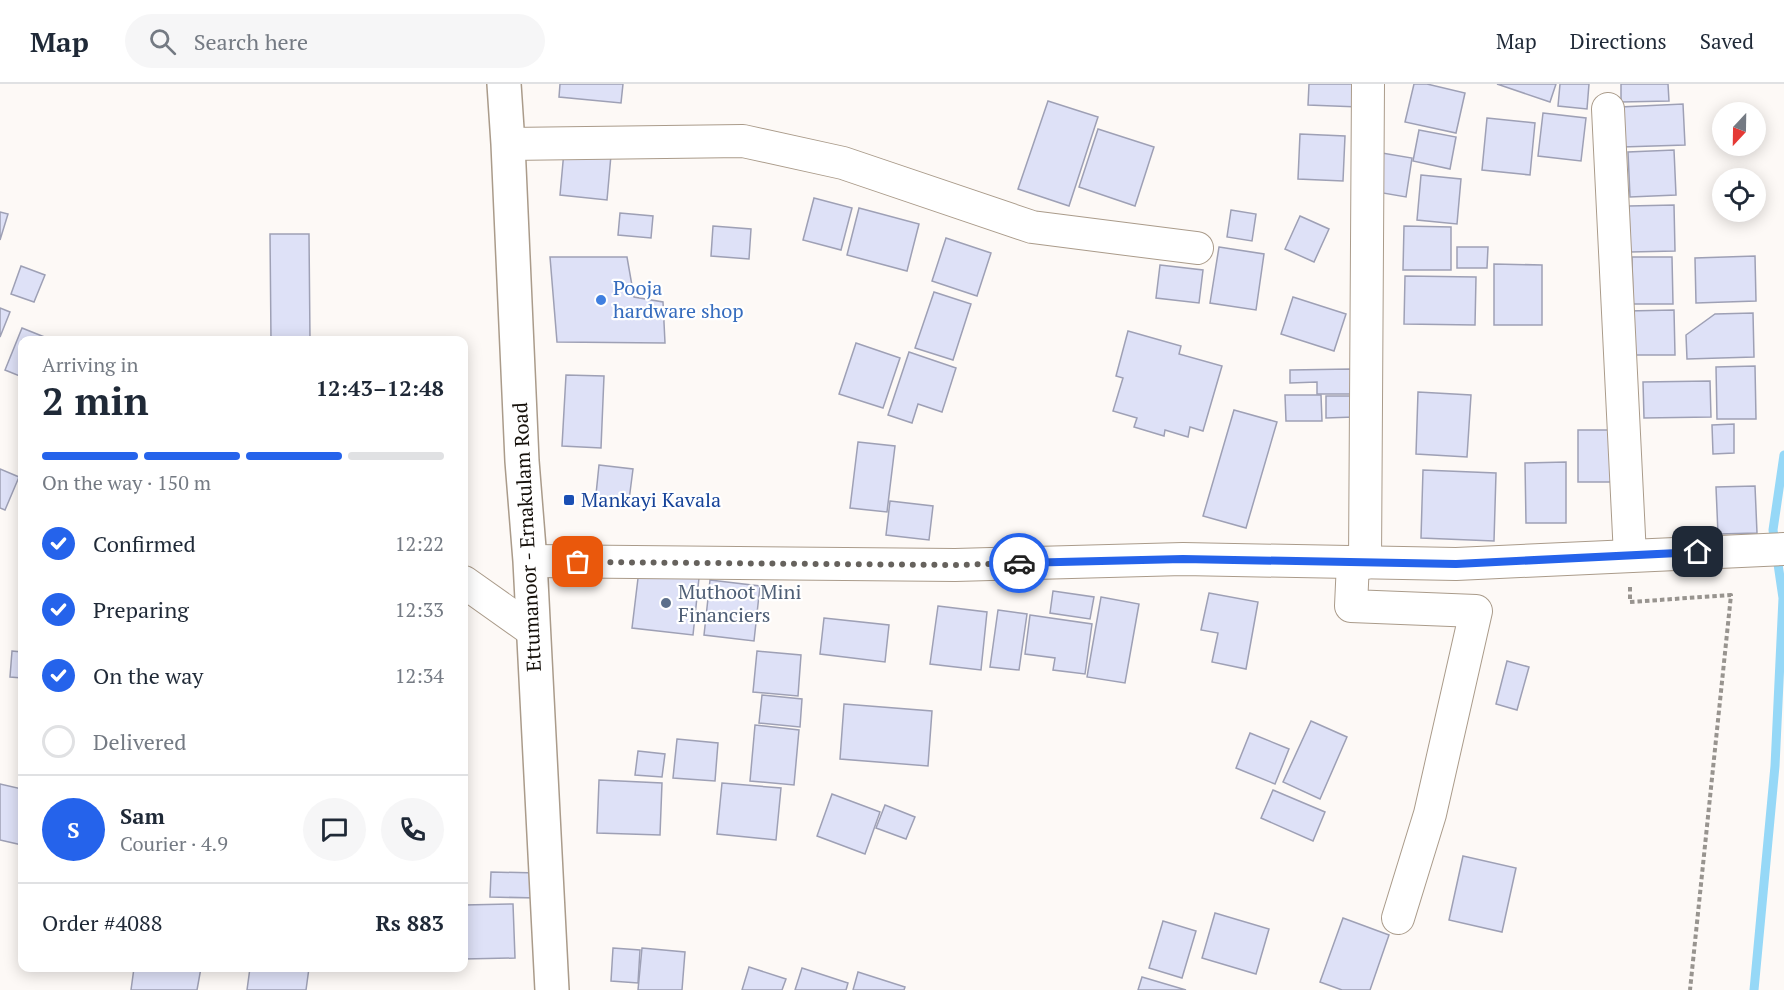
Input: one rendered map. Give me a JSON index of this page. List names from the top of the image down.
{
  "streets": {
    "main road": ["Ettumanoor - Ernakulam Road"]
  },
  "places": {
    "other": ["Pooja hardware shop", "Muthoot Mini Financiers"],
    "transit": ["Mankayi Kavala"]
  },
  "north": "bottom",
  "page": {
    "header": "Map",
    "search": "Search here",
    "nav": ["Map", "Directions", "Saved"],
    "heading": ["2 min", "Arriving in", "12:43–12:48"],
    "panel": [
      "Sam",
      "Courier · 4.9",
      "Order #4088",
      "Rs 883"
    ],
    "bar": "On the way · 150 m",
    "list": [
      ["Confirmed", "12:22"],
      ["Preparing", "12:33"],
      ["On the way", "12:34"],
      "Delivered"
    ],
    "round": "S"
  }
}
